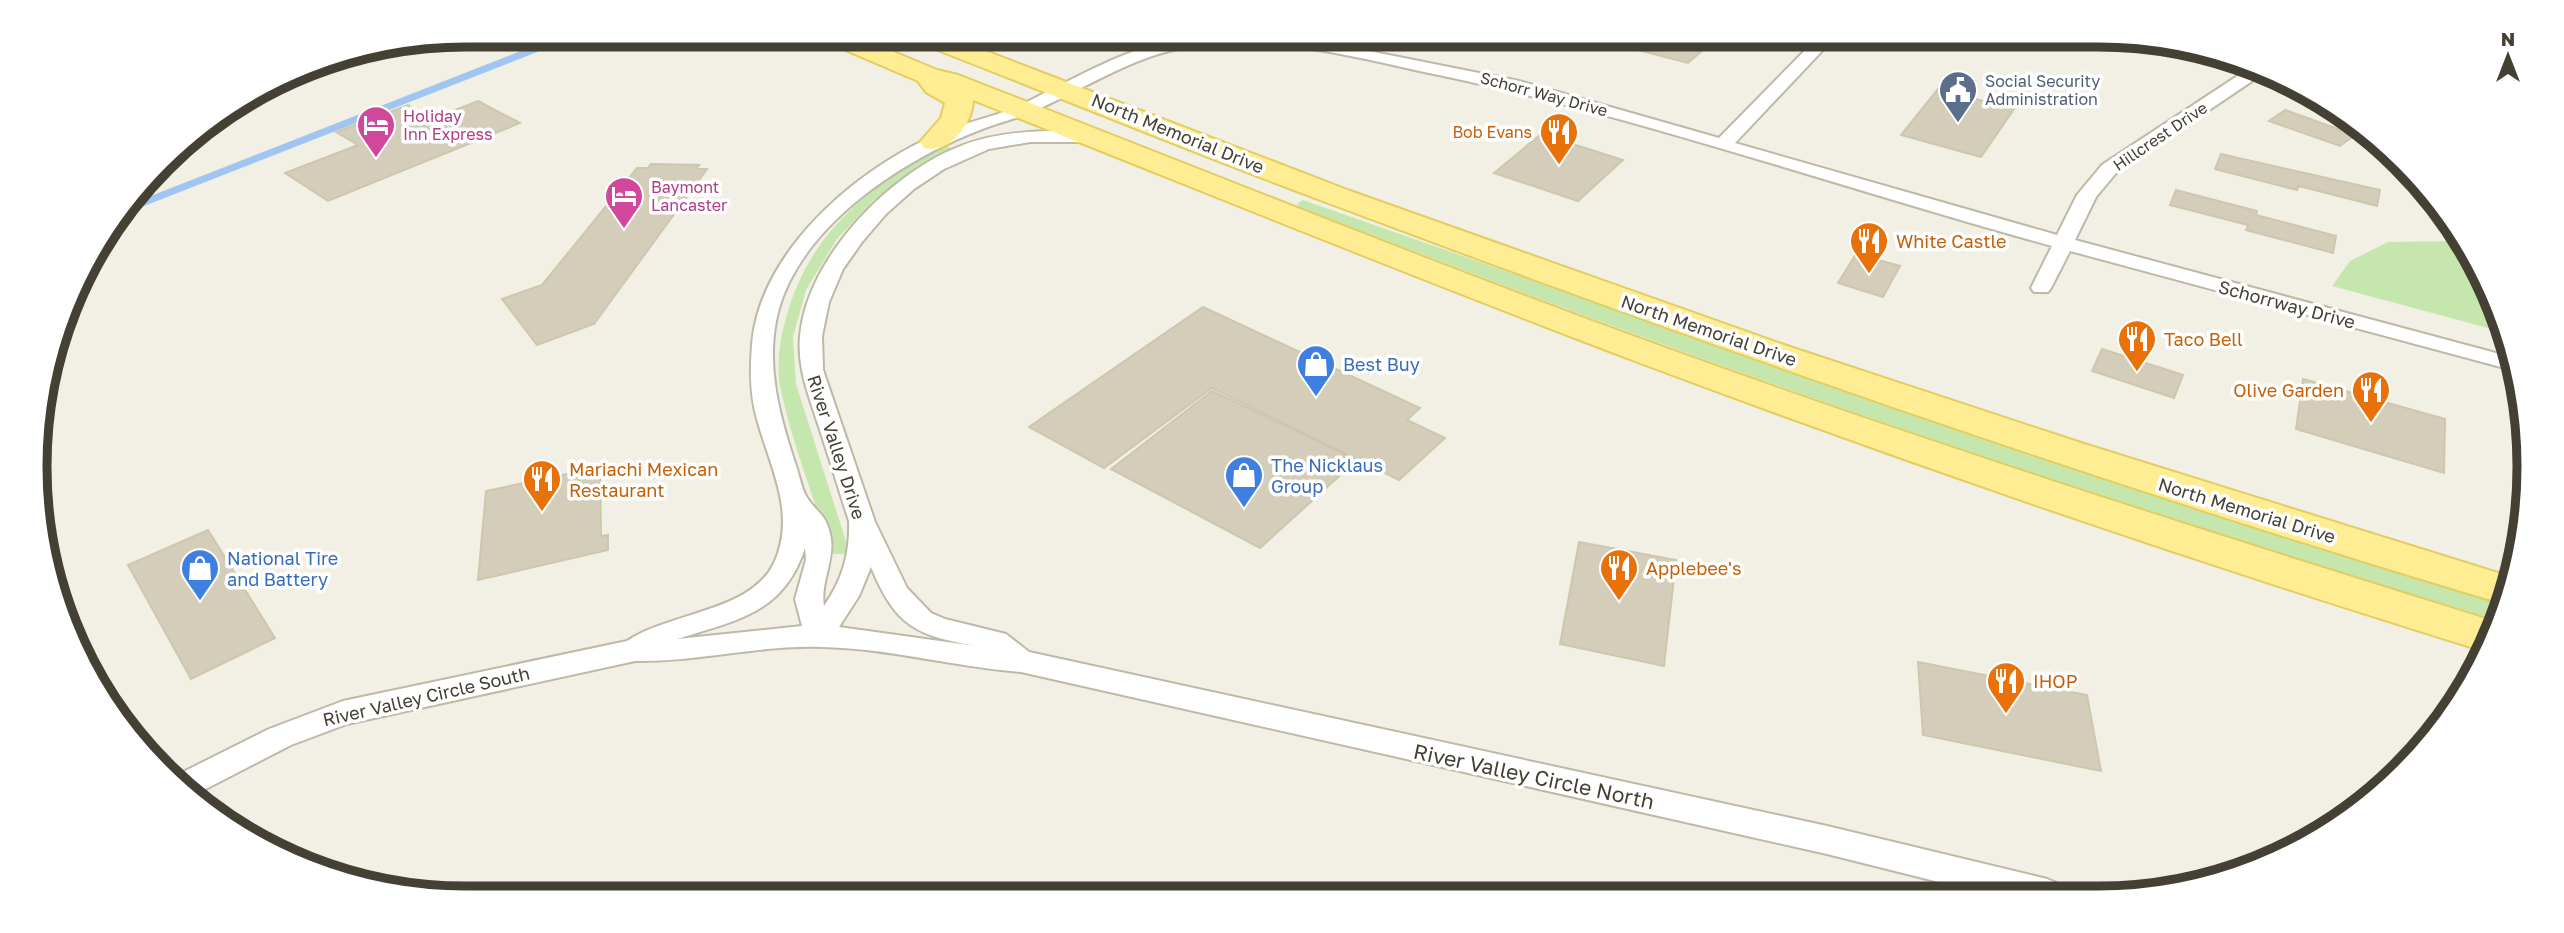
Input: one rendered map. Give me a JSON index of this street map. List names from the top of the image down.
{
  "streets": {
    "main road": ["North Memorial Drive"],
    "street": [
      "Schorr Way Drive",
      "Hillcrest Drive",
      "Schorrway Drive",
      "River Valley Drive",
      "River Valley Circle South",
      "River Valley Circle North"
    ]
  },
  "crossings": [
    ["Schorr Way Drive", "North Memorial Drive"],
    ["Schorr Way Drive", "Hillcrest Drive"],
    ["Schorr Way Drive", "Schorrway Drive"],
    ["Schorr Way Drive", "River Valley Drive"],
    ["North Memorial Drive", "River Valley Drive"],
    ["Hillcrest Drive", "Schorrway Drive"],
    ["River Valley Drive", "River Valley Circle South"],
    ["River Valley Drive", "River Valley Circle North"],
    ["River Valley Circle South", "River Valley Circle North"]
  ],
  "places": {
    "public building": ["Social Security Administration"],
    "hotel": ["Holiday Inn Express", "Baymont Lancaster"],
    "restaurant": [
      "Bob Evans",
      "White Castle",
      "Taco Bell",
      "Olive Garden",
      "Mariachi Mexican Restaurant",
      "Applebee's",
      "IHOP"
    ],
    "shop": ["Best Buy", "The Nicklaus Group", "National Tire and Battery"]
  },
  "north": "top"
}
